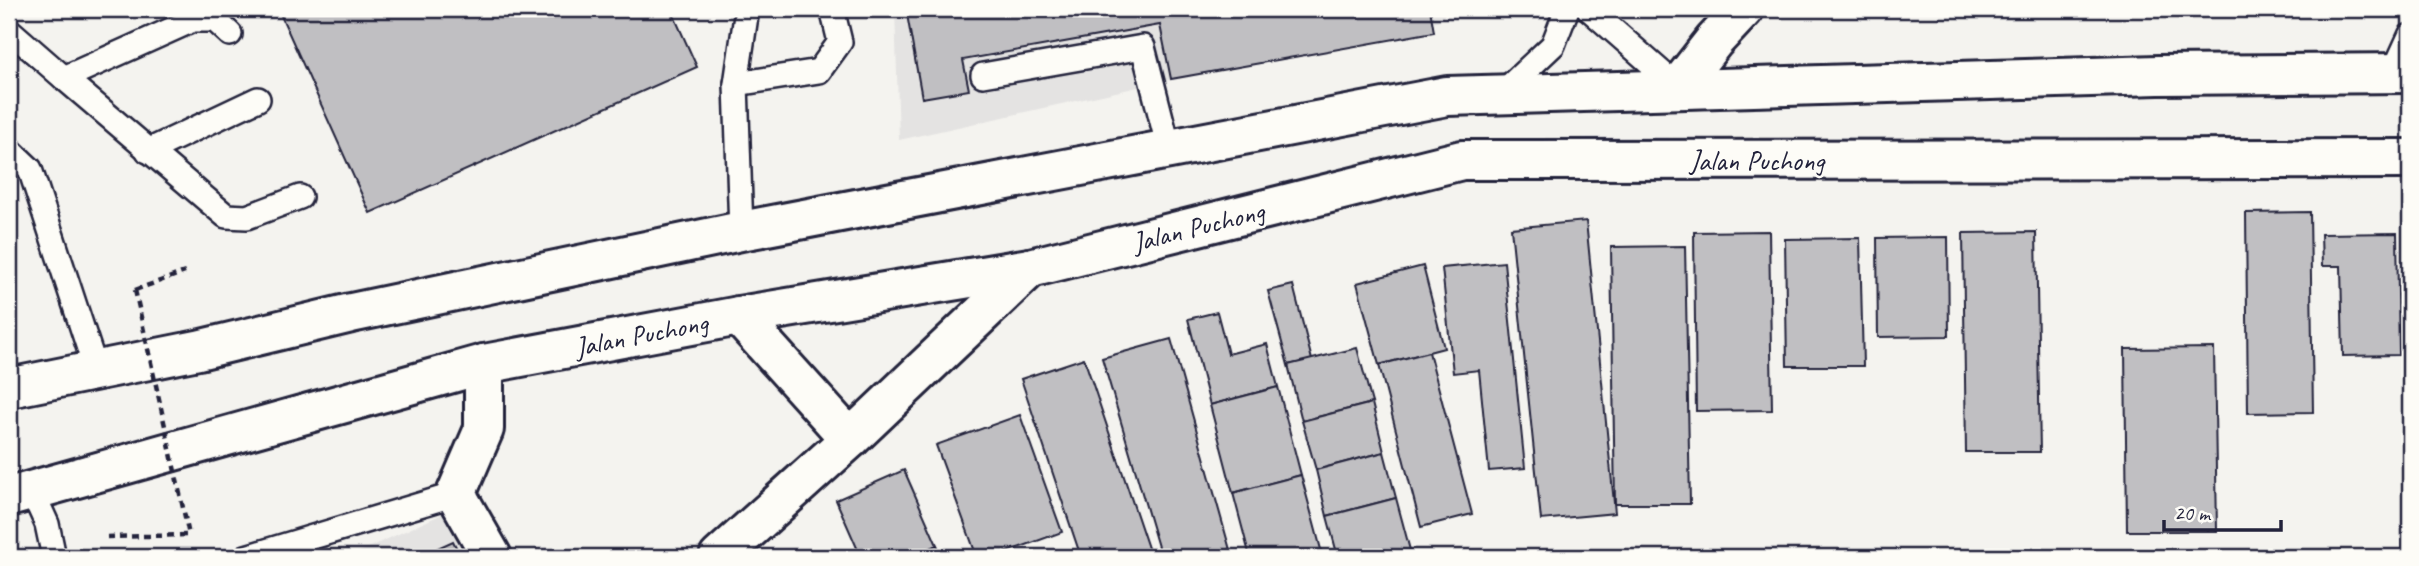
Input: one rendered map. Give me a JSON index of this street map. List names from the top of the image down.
{
  "streets": {
    "main road": ["Jalan Puchong"]
  },
  "scale_bar": "20 m"
}
